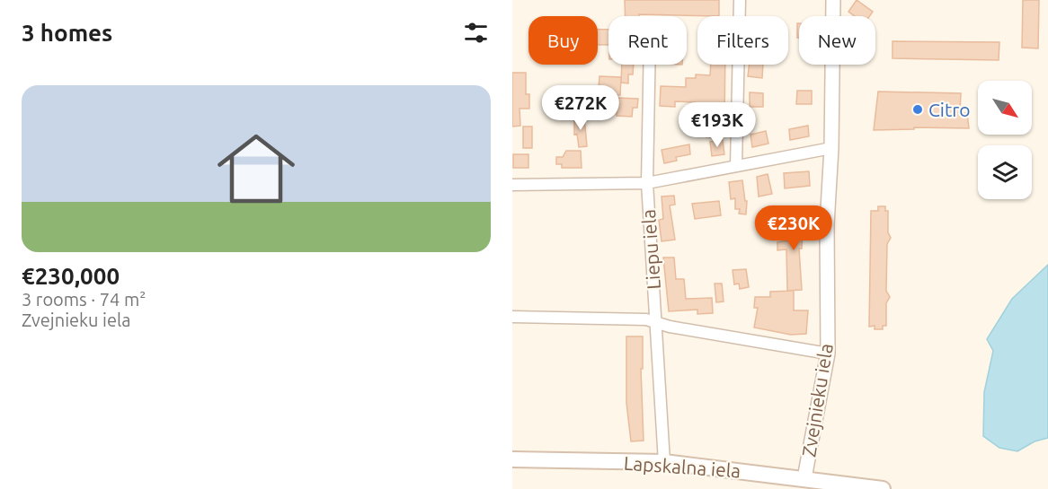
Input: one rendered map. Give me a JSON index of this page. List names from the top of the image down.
{
  "streets": {
    "main road": ["Lapskalna iela"],
    "street": ["Liepu iela", "Zvejnieku iela"]
  },
  "crossings": [
    ["Liepu iela", "Lapskalna iela"],
    ["Zvejnieku iela", "Lapskalna iela"]
  ],
  "places": ["Citro"],
  "north": "bottom right",
  "page": {
    "heading": "3 homes",
    "chip": [
      "Buy",
      "Rent",
      "Filters",
      "New"
    ],
    "list": [
      {
        "name": "€230,000",
        "note": "3 rooms · 74 m² · Zvejnieku iela"
      }
    ],
    "price": ["€272K", "€193K", "€230K"]
  }
}
